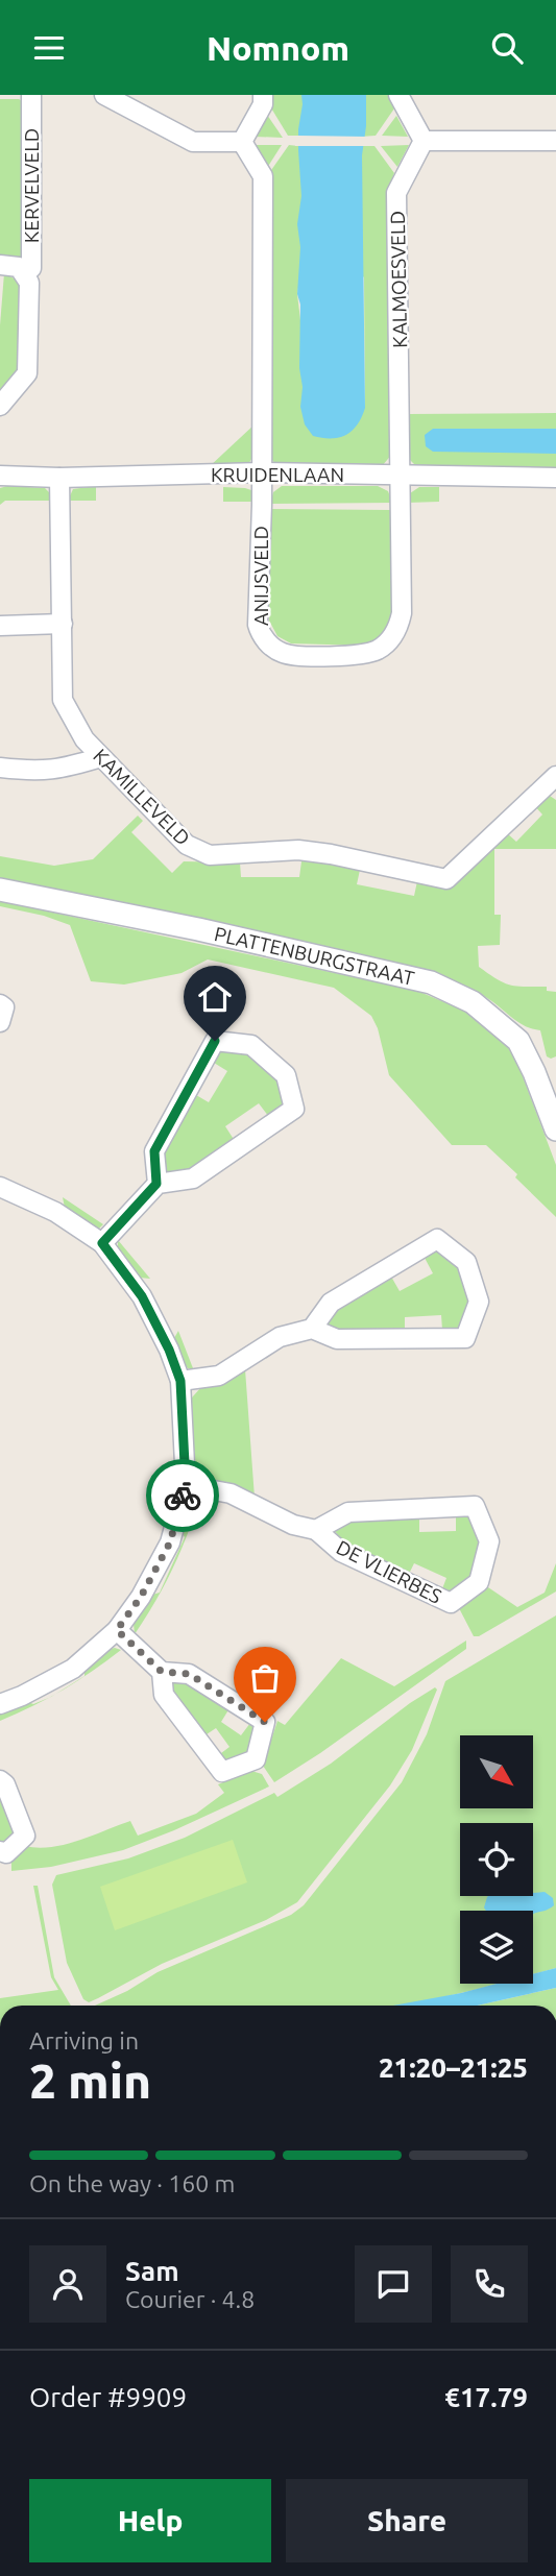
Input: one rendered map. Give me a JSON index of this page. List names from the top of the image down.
{
  "streets": {
    "street": [
      "KERVELVELD",
      "KALMOESVELD",
      "KRUIDENLAAN",
      "ANIJSVELD",
      "KAMILLEVELD",
      "PLATTENBURGSTRAAT",
      "DE VLIERBES"
    ]
  },
  "crossings": [
    ["KALMOESVELD", "KRUIDENLAAN"],
    ["KALMOESVELD", "ANIJSVELD"],
    ["KRUIDENLAAN", "ANIJSVELD"],
    ["KRUIDENLAAN", "KAMILLEVELD"]
  ],
  "north": "bottom right",
  "page": {
    "header": "Nomnom",
    "heading": ["2 min", "Arriving in", "21:20–21:25"],
    "panel": [
      "Sam",
      "Courier · 4.8",
      "Order #9909",
      "€17.79"
    ],
    "bar": "On the way · 160 m",
    "buttons": ["Help", "Share"]
  }
}
